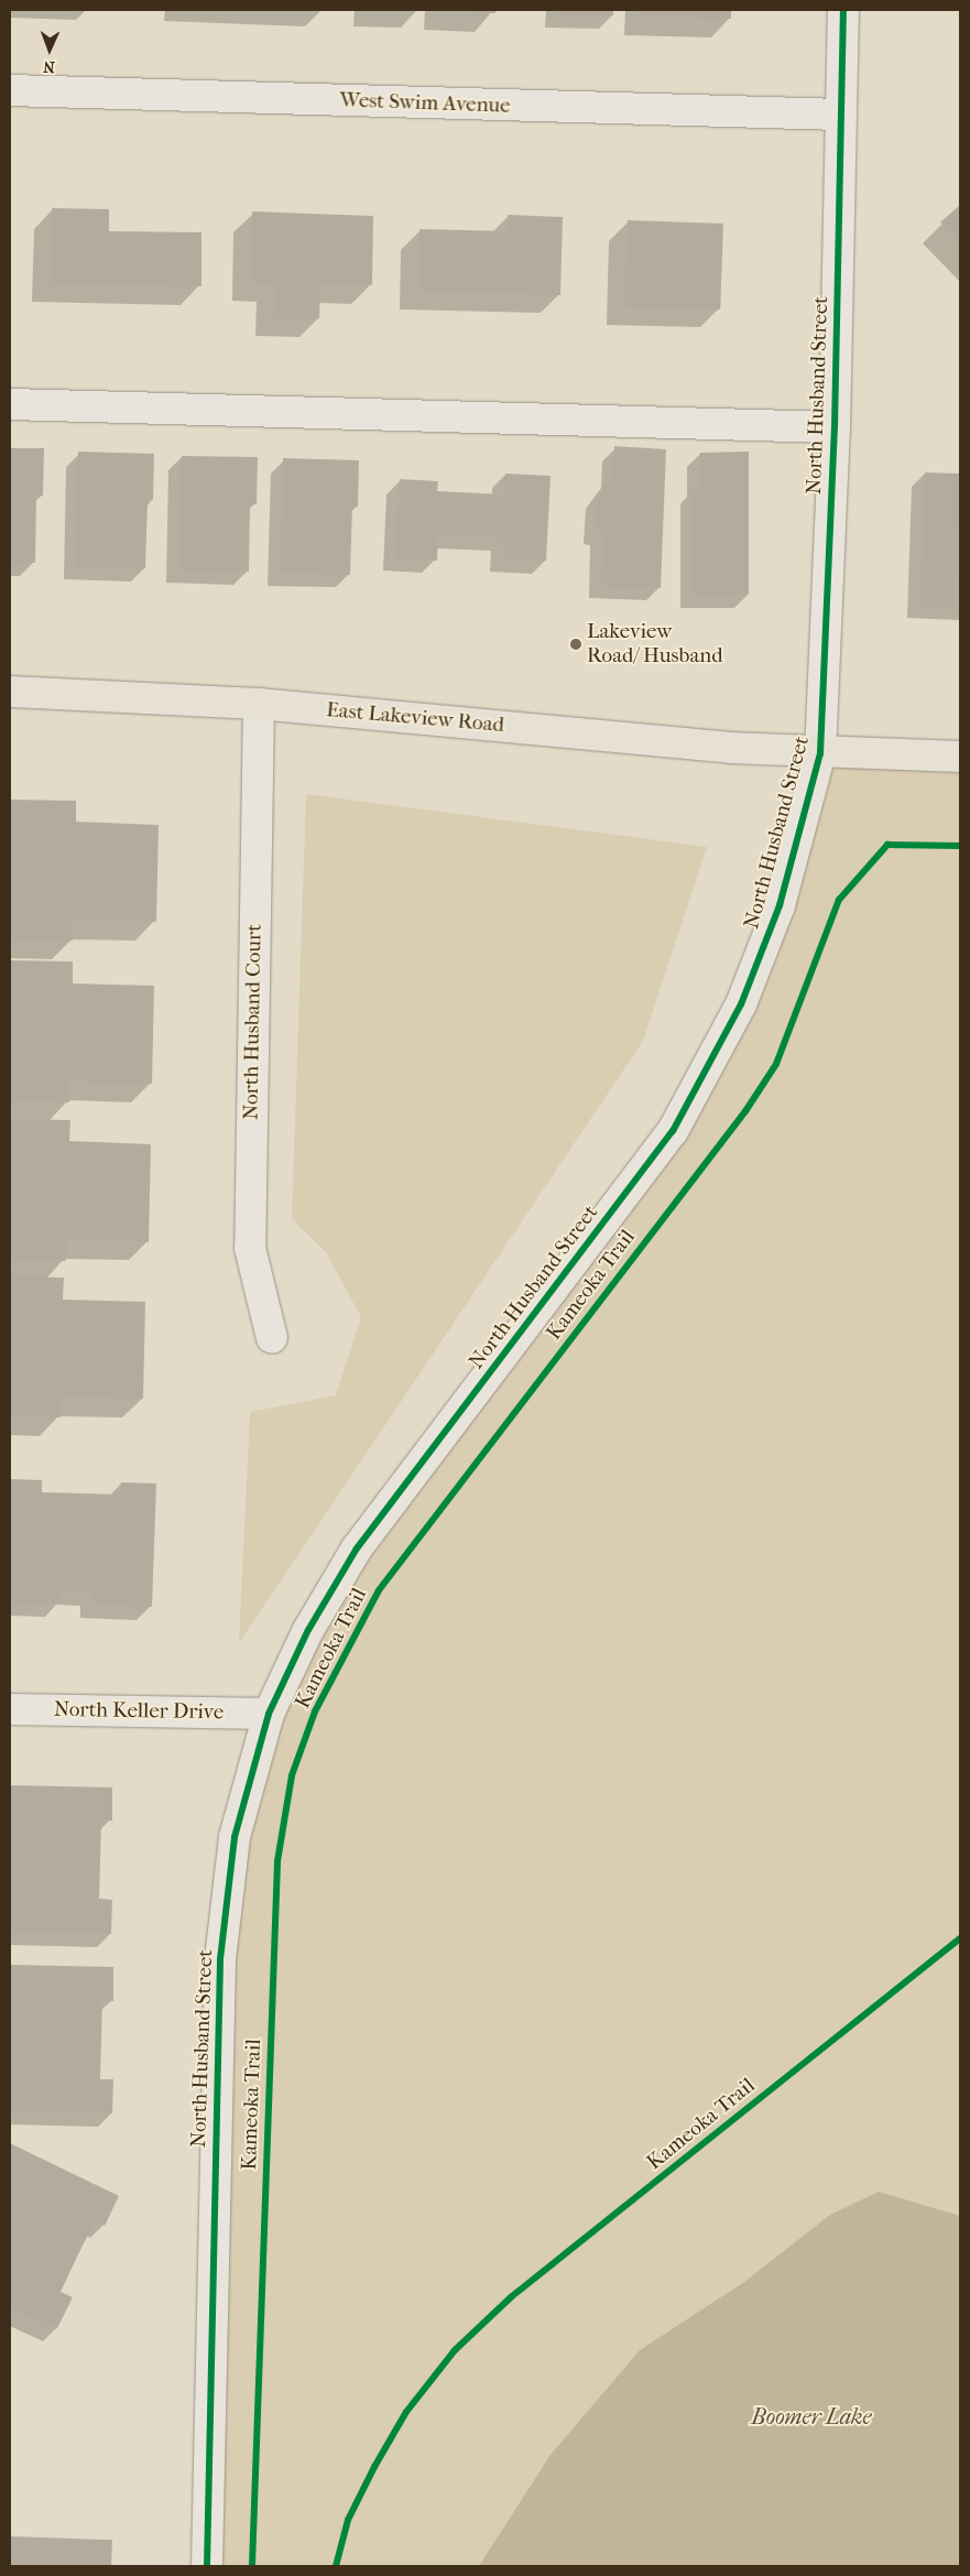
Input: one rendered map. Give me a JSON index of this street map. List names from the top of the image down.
{
  "streets": {
    "main road": ["East Lakeview Road"],
    "street": [
      "West Swim Avenue",
      "North Husband Street",
      "North Husband Court",
      "North Keller Drive"
    ],
    "cycle path": ["Kameoka Trail"]
  },
  "crossings": [
    ["West Swim Avenue", "North Husband Street"],
    ["North Husband Street", "East Lakeview Road"],
    ["North Husband Street", "North Keller Drive"],
    ["East Lakeview Road", "North Husband Court"]
  ],
  "water": ["Boomer Lake"],
  "places": ["Lakeview Road/ Husband"],
  "north": "bottom"
}
